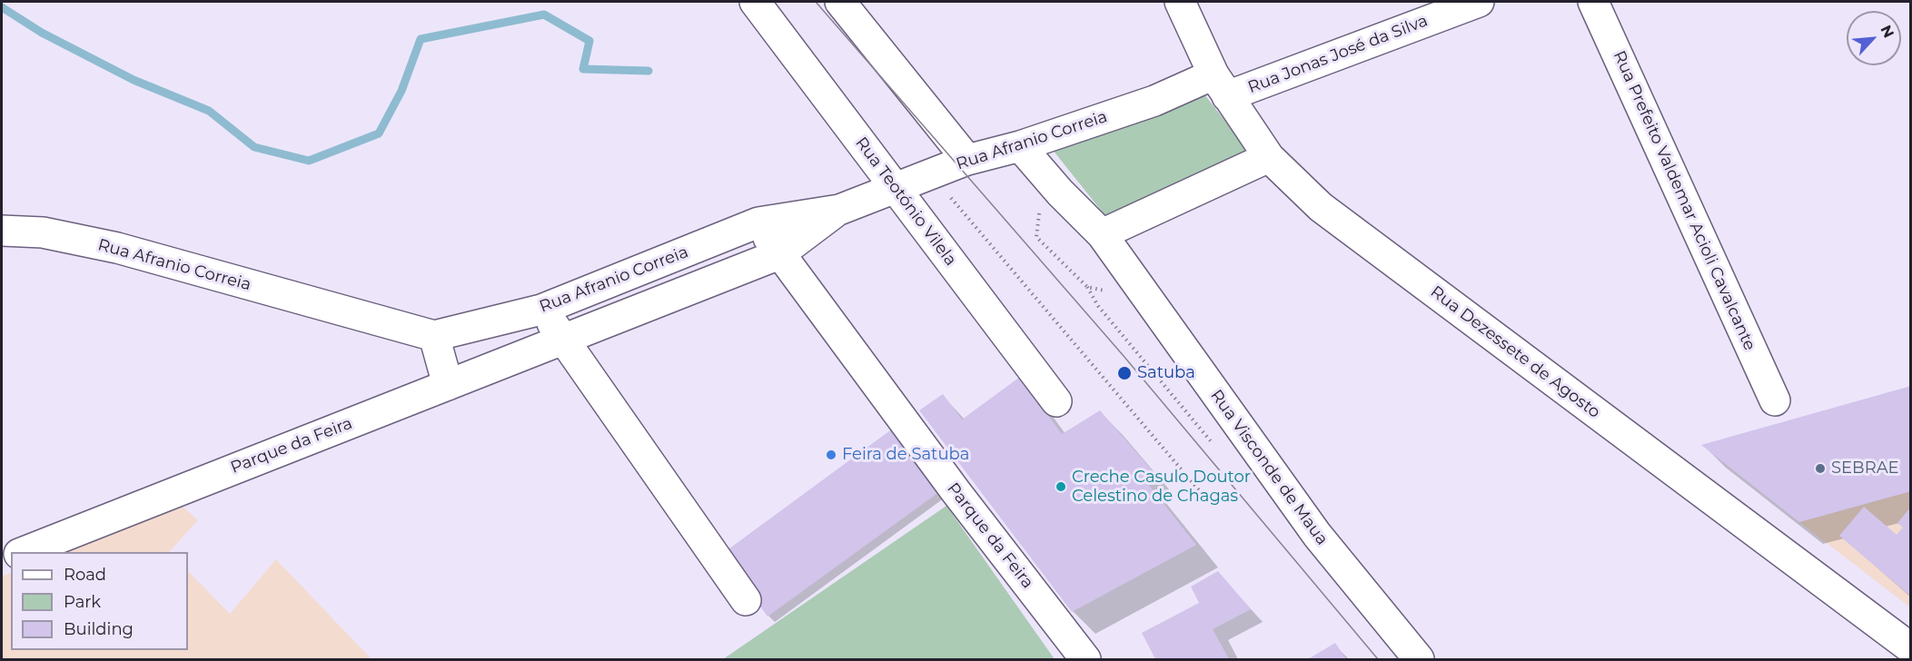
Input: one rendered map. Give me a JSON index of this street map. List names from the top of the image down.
{
  "streets": {
    "street": [
      "Rua Jonas José da Silva",
      "Rua Afranio Correia",
      "Rua Prefeito Valdemar Acioli Cavalcante",
      "Rua Teotónio Vilela",
      "Rua Dezessete de Agosto",
      "Parque da Feira",
      "Rua Visconde de Maua"
    ]
  },
  "crossings": [
    ["Rua Jonas José da Silva", "Rua Afranio Correia"],
    ["Rua Jonas José da Silva", "Rua Dezessete de Agosto"],
    ["Rua Afranio Correia", "Rua Teotónio Vilela"],
    ["Rua Afranio Correia", "Rua Dezessete de Agosto"],
    ["Rua Afranio Correia", "Parque da Feira"],
    ["Rua Afranio Correia", "Rua Visconde de Maua"]
  ],
  "places": [
    "Satuba",
    "Feira de Satuba",
    "SEBRAE",
    "Creche Casulo Doutor Celestino de Chagas"
  ],
  "legend": ["Road", "Park", "Building"],
  "north": "top right"
}
